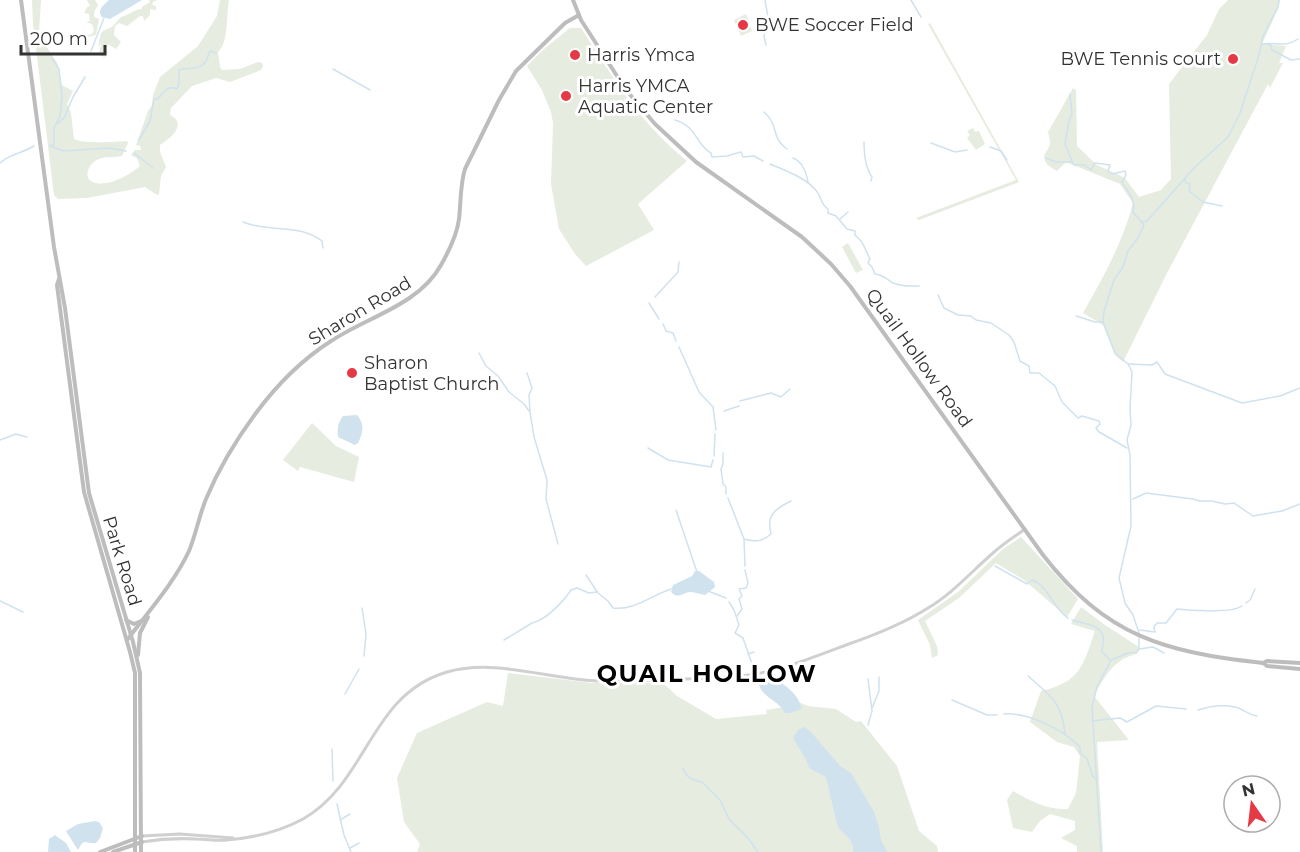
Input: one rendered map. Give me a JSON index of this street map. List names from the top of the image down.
{
  "streets": {
    "main road": ["Sharon Road", "Quail Hollow Road", "Park Road"]
  },
  "crossings": [
    ["Sharon Road", "Quail Hollow Road"],
    ["Sharon Road", "Park Road"]
  ],
  "districts": ["QUAIL HOLLOW"],
  "places": [
    "BWE Soccer Field",
    "Harris Ymca",
    "BWE Tennis court",
    "Harris YMCA Aquatic Center",
    "Sharon Baptist Church"
  ],
  "scale_bar": "200 m",
  "north": "top"
}
